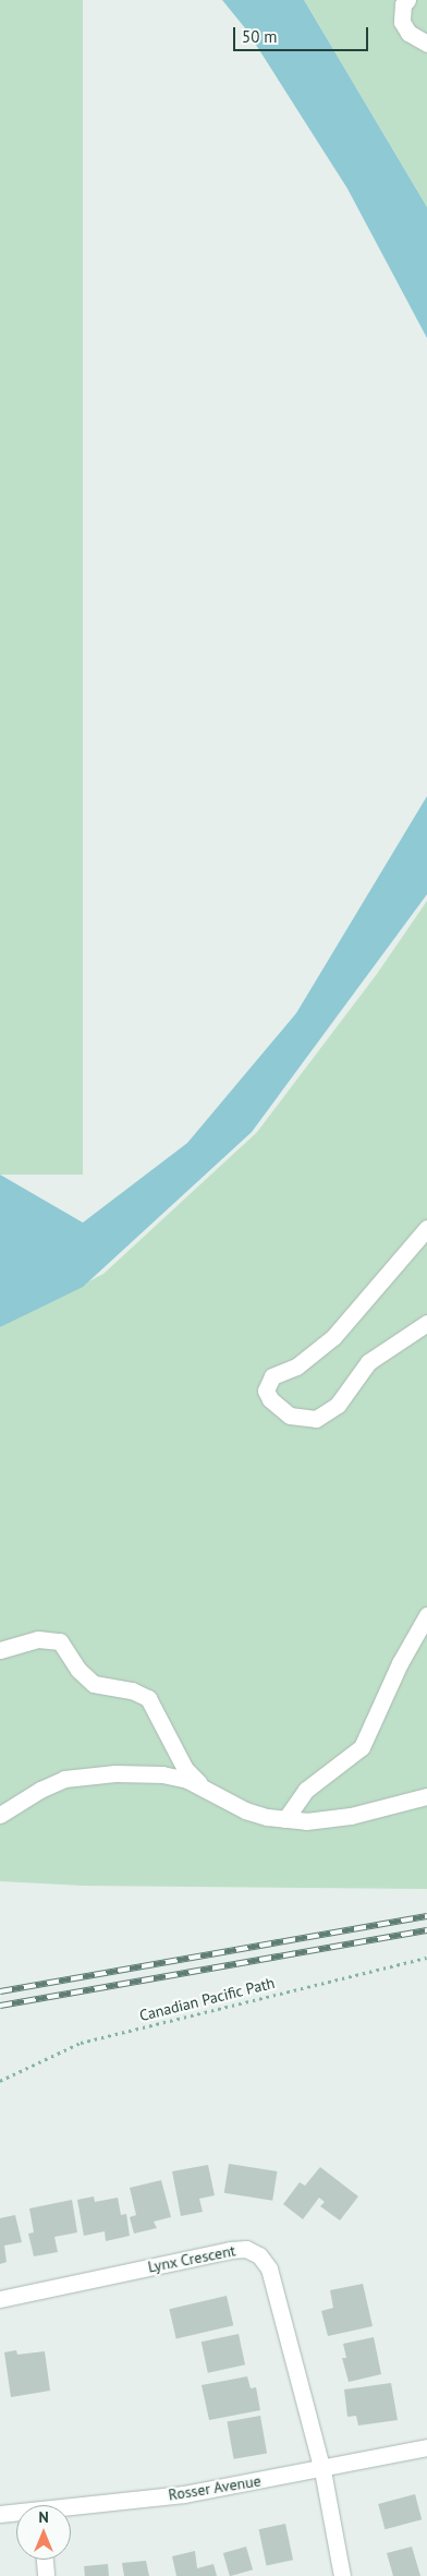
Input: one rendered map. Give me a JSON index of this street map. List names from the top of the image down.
{
  "streets": {
    "street": ["Lynx Crescent", "Rosser Avenue"],
    "path": ["Canadian Pacific Path"]
  },
  "crossings": [
    ["Lynx Crescent", "Rosser Avenue"]
  ],
  "scale_bar": "50 m",
  "north": "top"
}
